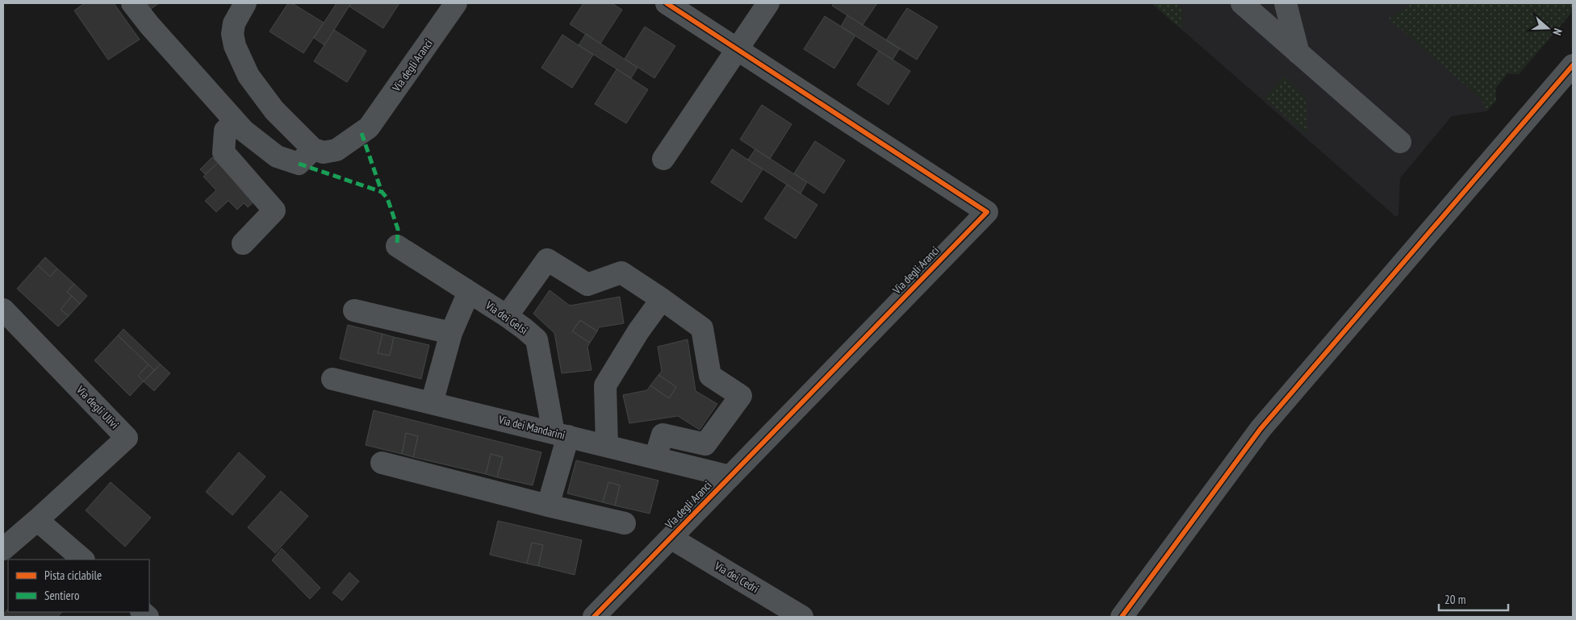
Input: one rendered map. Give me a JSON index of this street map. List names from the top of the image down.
{
  "streets": {
    "street": [
      "Via degli Aranci",
      "Via dei Gelsi",
      "Via degli Ulivi",
      "Via dei Mandarini",
      "Via dei Cedri"
    ]
  },
  "crossings": [
    ["Via degli Aranci", "Via dei Mandarini"],
    ["Via degli Aranci", "Via dei Cedri"],
    ["Via dei Gelsi", "Via dei Mandarini"]
  ],
  "legend": ["Pista ciclabile", "Sentiero"],
  "scale_bar": "20 m",
  "north": "right"
}
